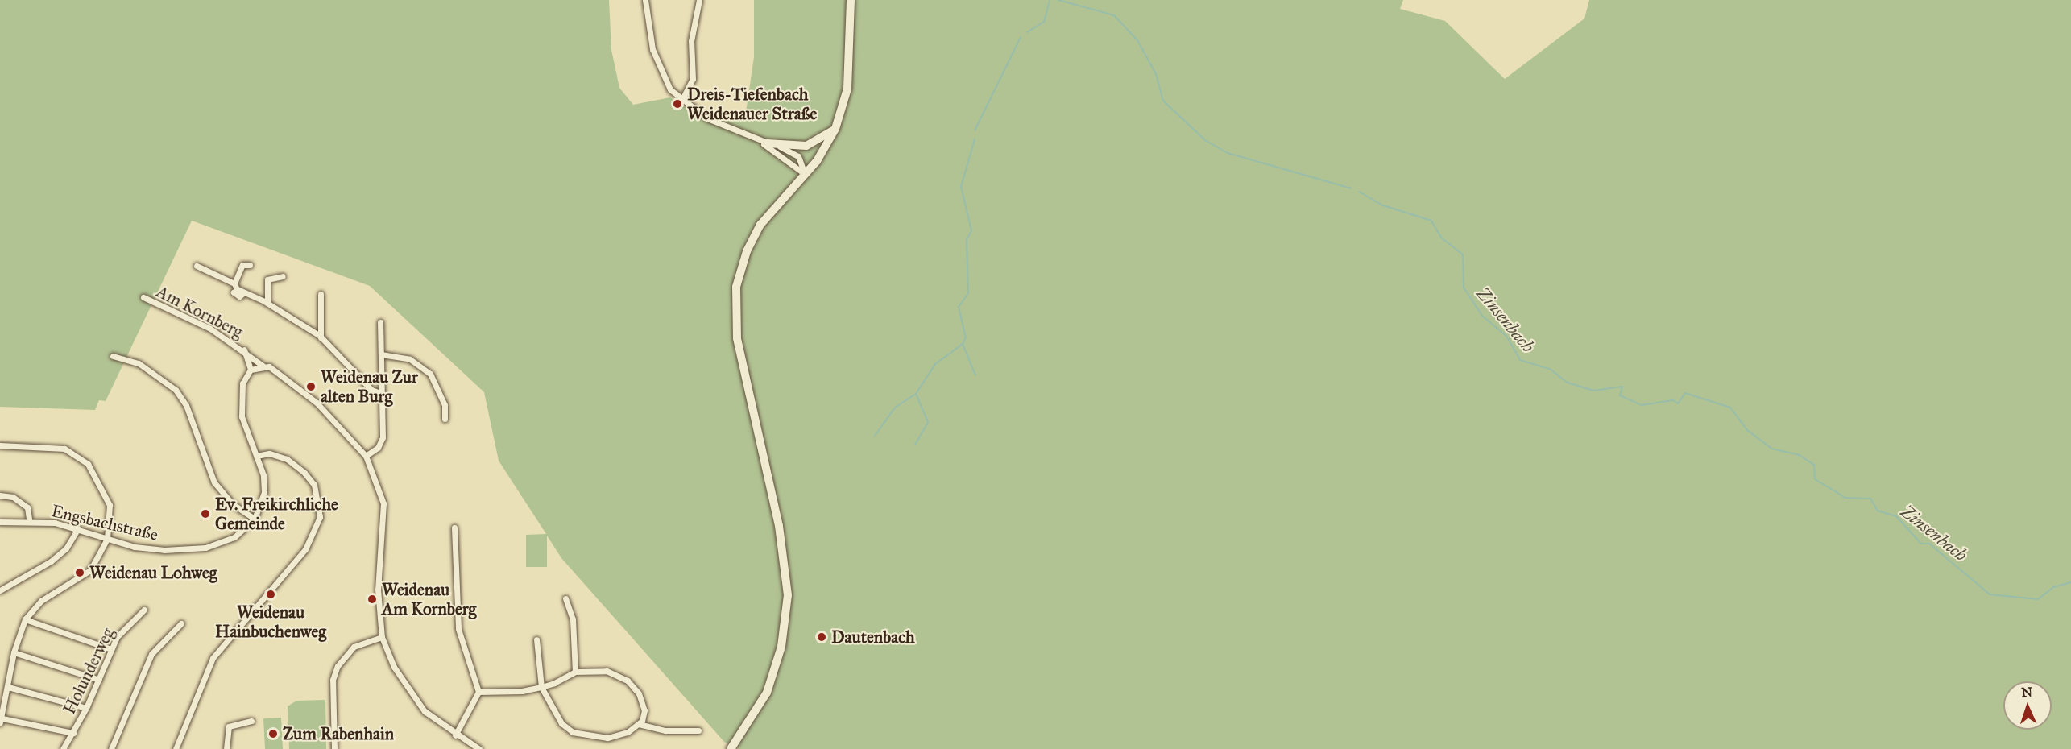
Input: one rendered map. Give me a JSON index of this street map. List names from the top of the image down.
{
  "streets": {
    "street": ["Am Kornberg", "Engsbachstraße", "Holunderweg"]
  },
  "crossings": [
    ["Am Kornberg", "Engsbachstraße"]
  ],
  "water": ["Zinsenbach"],
  "places": [
    "Dreis-Tiefenbach Weidenauer Straße",
    "Weidenau Zur alten Burg",
    "Ev. Freikirchliche Gemeinde",
    "Weidenau Lohweg",
    "Weidenau Hainbuchenweg",
    "Weidenau Am Kornberg",
    "Dautenbach",
    "Zum Rabenhain"
  ],
  "north": "top"
}
